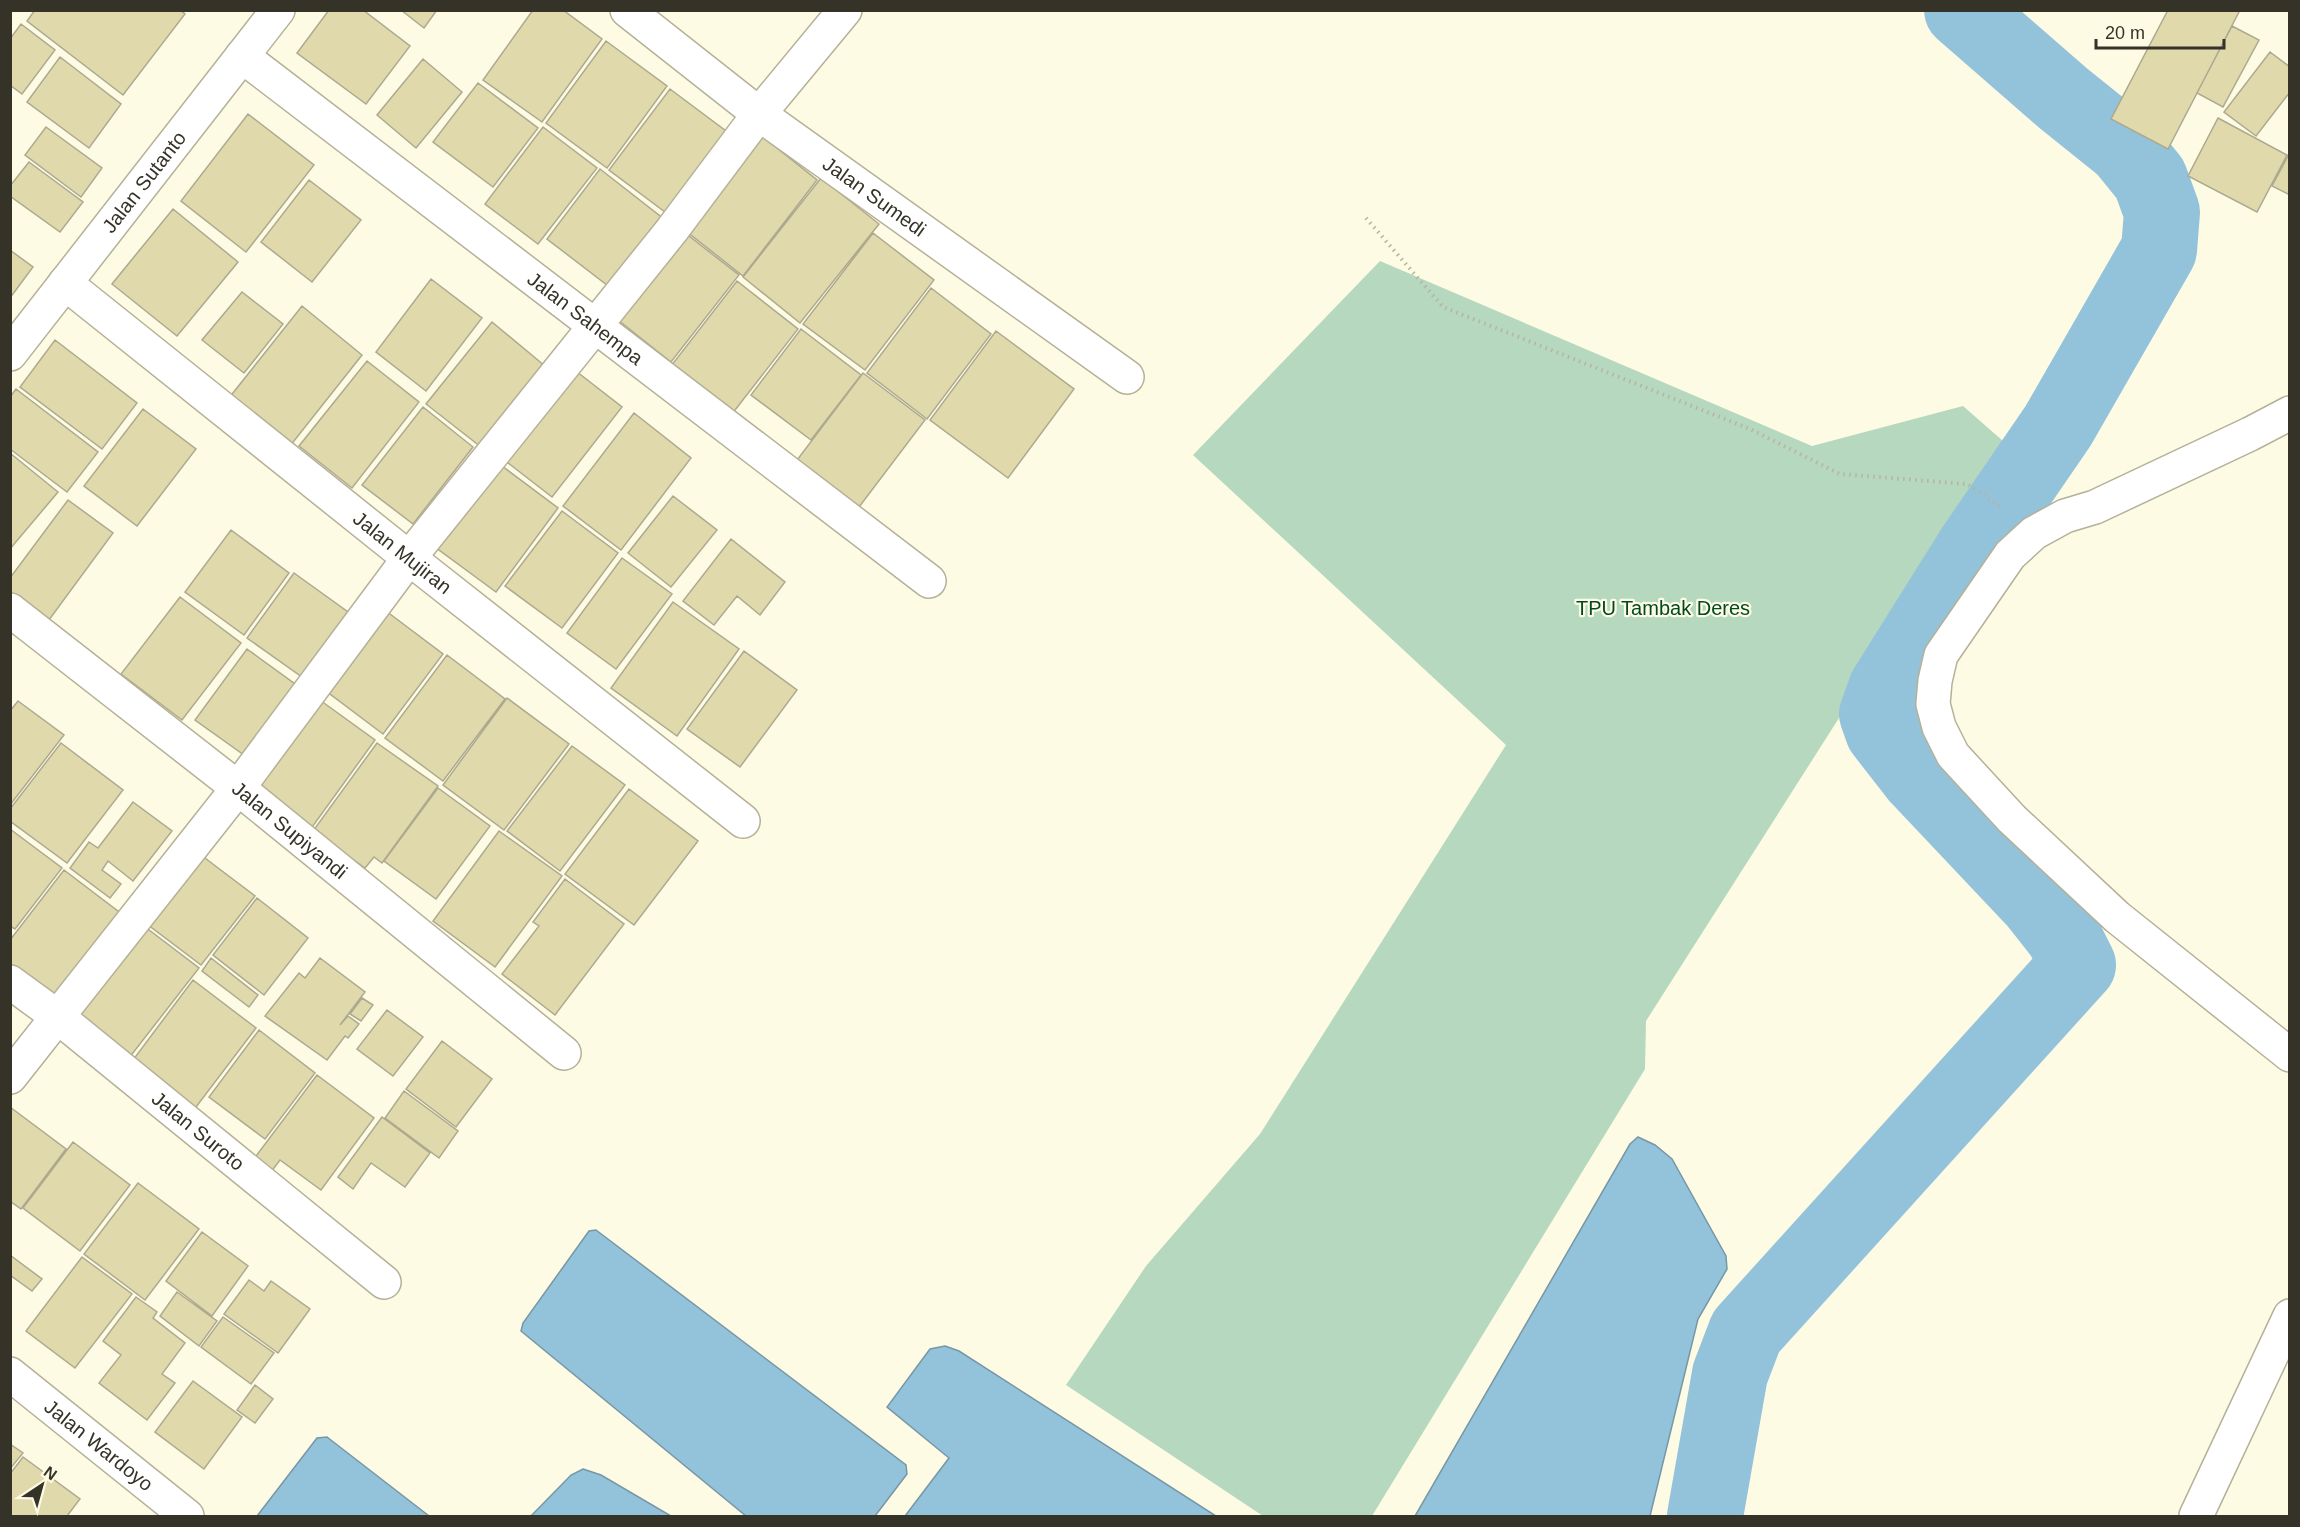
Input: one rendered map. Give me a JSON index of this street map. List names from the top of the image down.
{
  "streets": {
    "street": [
      "Jalan Sutanto",
      "Jalan Sumedi",
      "Jalan Sahempa",
      "Jalan Mujiran",
      "Jalan Supiyandi",
      "Jalan Suroto",
      "Jalan Wardoyo"
    ]
  },
  "crossings": [
    ["Jalan Sutanto", "Jalan Sahempa"],
    ["Jalan Sutanto", "Jalan Mujiran"]
  ],
  "parks": ["TPU Tambak Deres"],
  "scale_bar": "20 m",
  "north": "top right"
}
